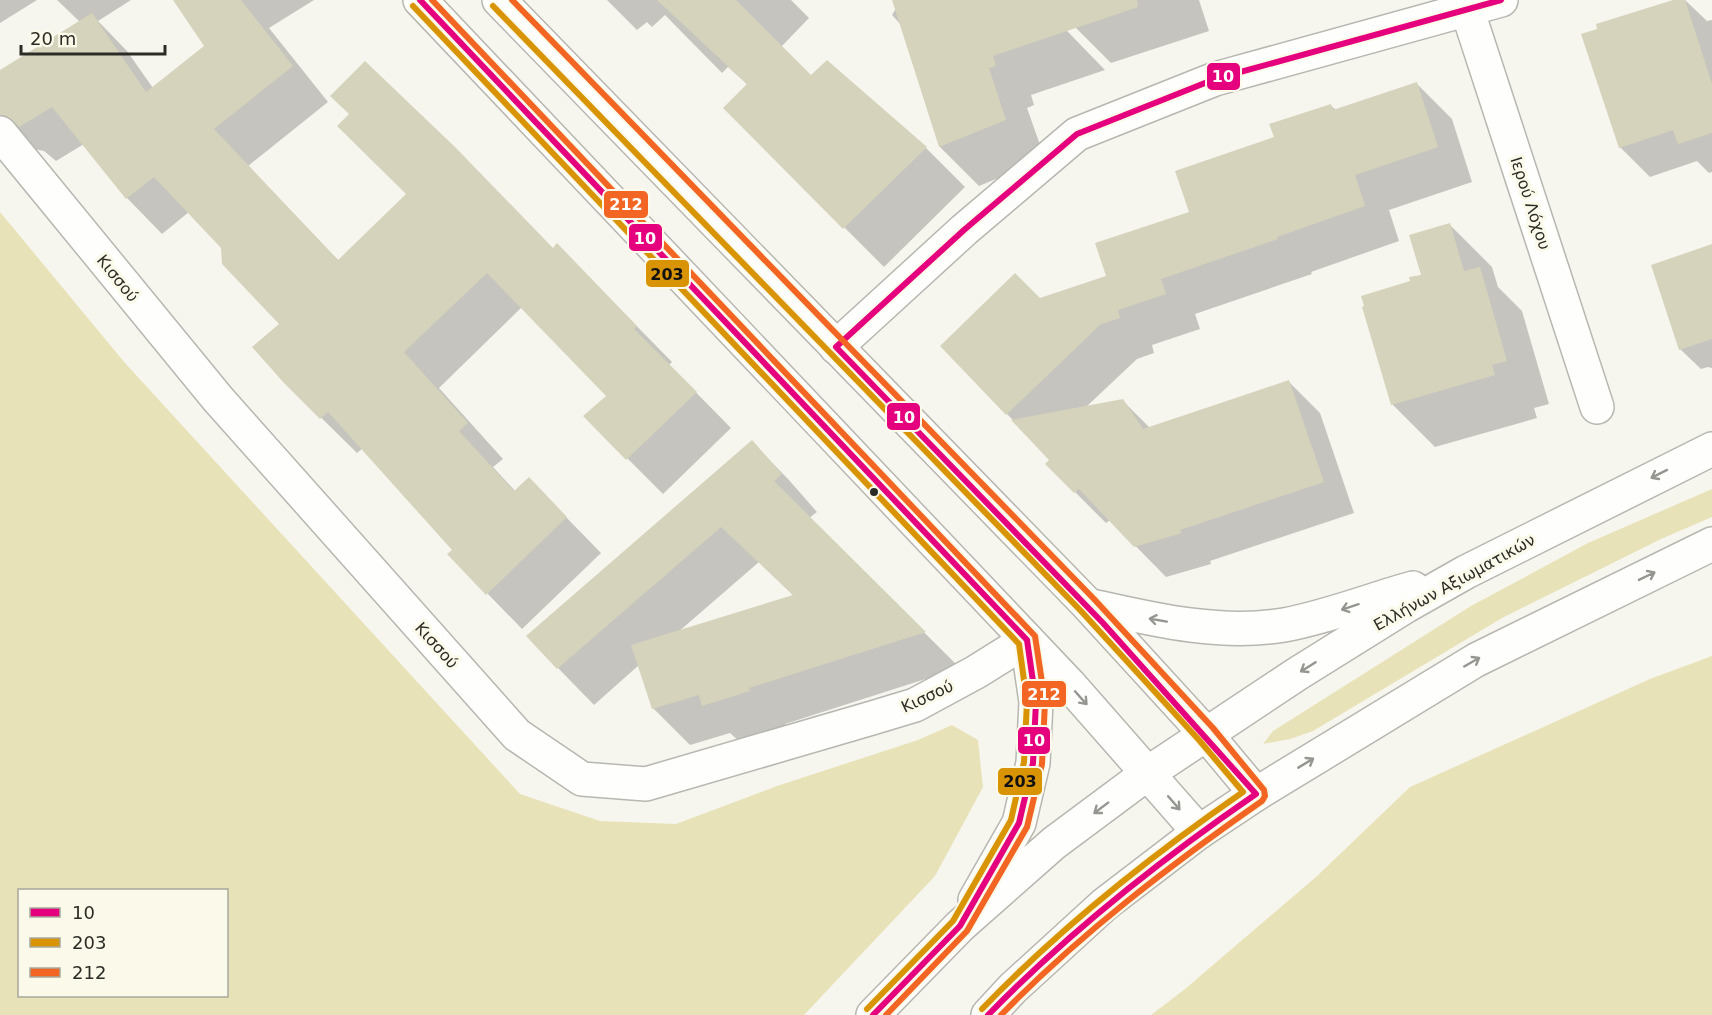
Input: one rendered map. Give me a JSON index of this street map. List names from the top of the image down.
{
  "streets": {
    "street": ["Ιερού Λόχου", "Κισσού", "Ελλήνων Αξιωματικών"]
  },
  "lines": ["transit line 10", "transit line 212", "transit line 203"],
  "legend": ["10", "203", "212"],
  "scale_bar": "20 m"
}
